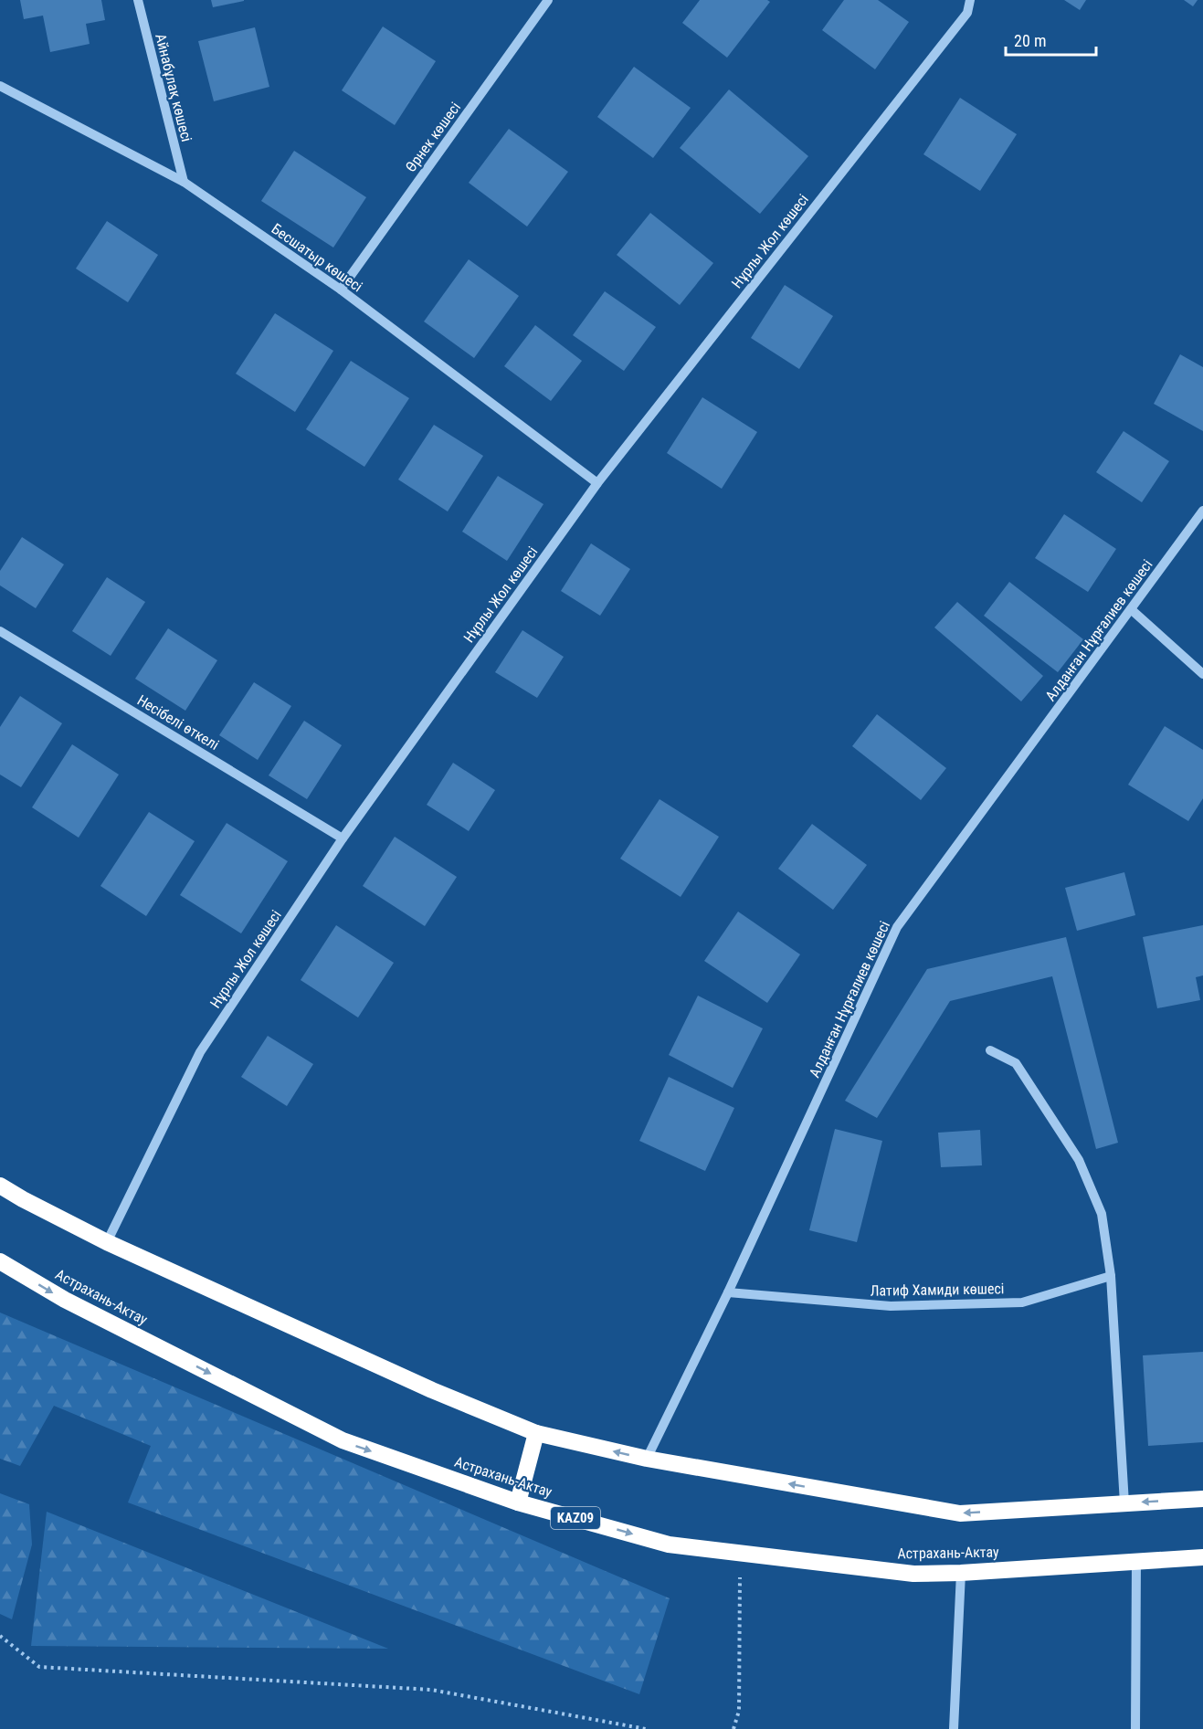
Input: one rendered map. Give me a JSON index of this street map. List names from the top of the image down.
{
  "streets": {
    "highway": ["Астрахань-Актау", "KAZ09"],
    "street": [
      "Айнабұлақ көшесі",
      "Өрнек көшесі",
      "Нұрлы Жол көшесі",
      "Бесшатыр көшесі",
      "Алданған Нұрғалиев көшесі",
      "Несібелі өткелі",
      "Латиф Хамиди көшесі"
    ]
  },
  "crossings": [
    ["Айнабұлақ көшесі", "Бесшатыр көшесі"],
    ["Өрнек көшесі", "Бесшатыр көшесі"],
    ["Нұрлы Жол көшесі", "Бесшатыр көшесі"],
    ["Нұрлы Жол көшесі", "Несібелі өткелі"],
    ["Алданған Нұрғалиев көшесі", "Латиф Хамиди көшесі"]
  ],
  "scale_bar": "20 m"
}
